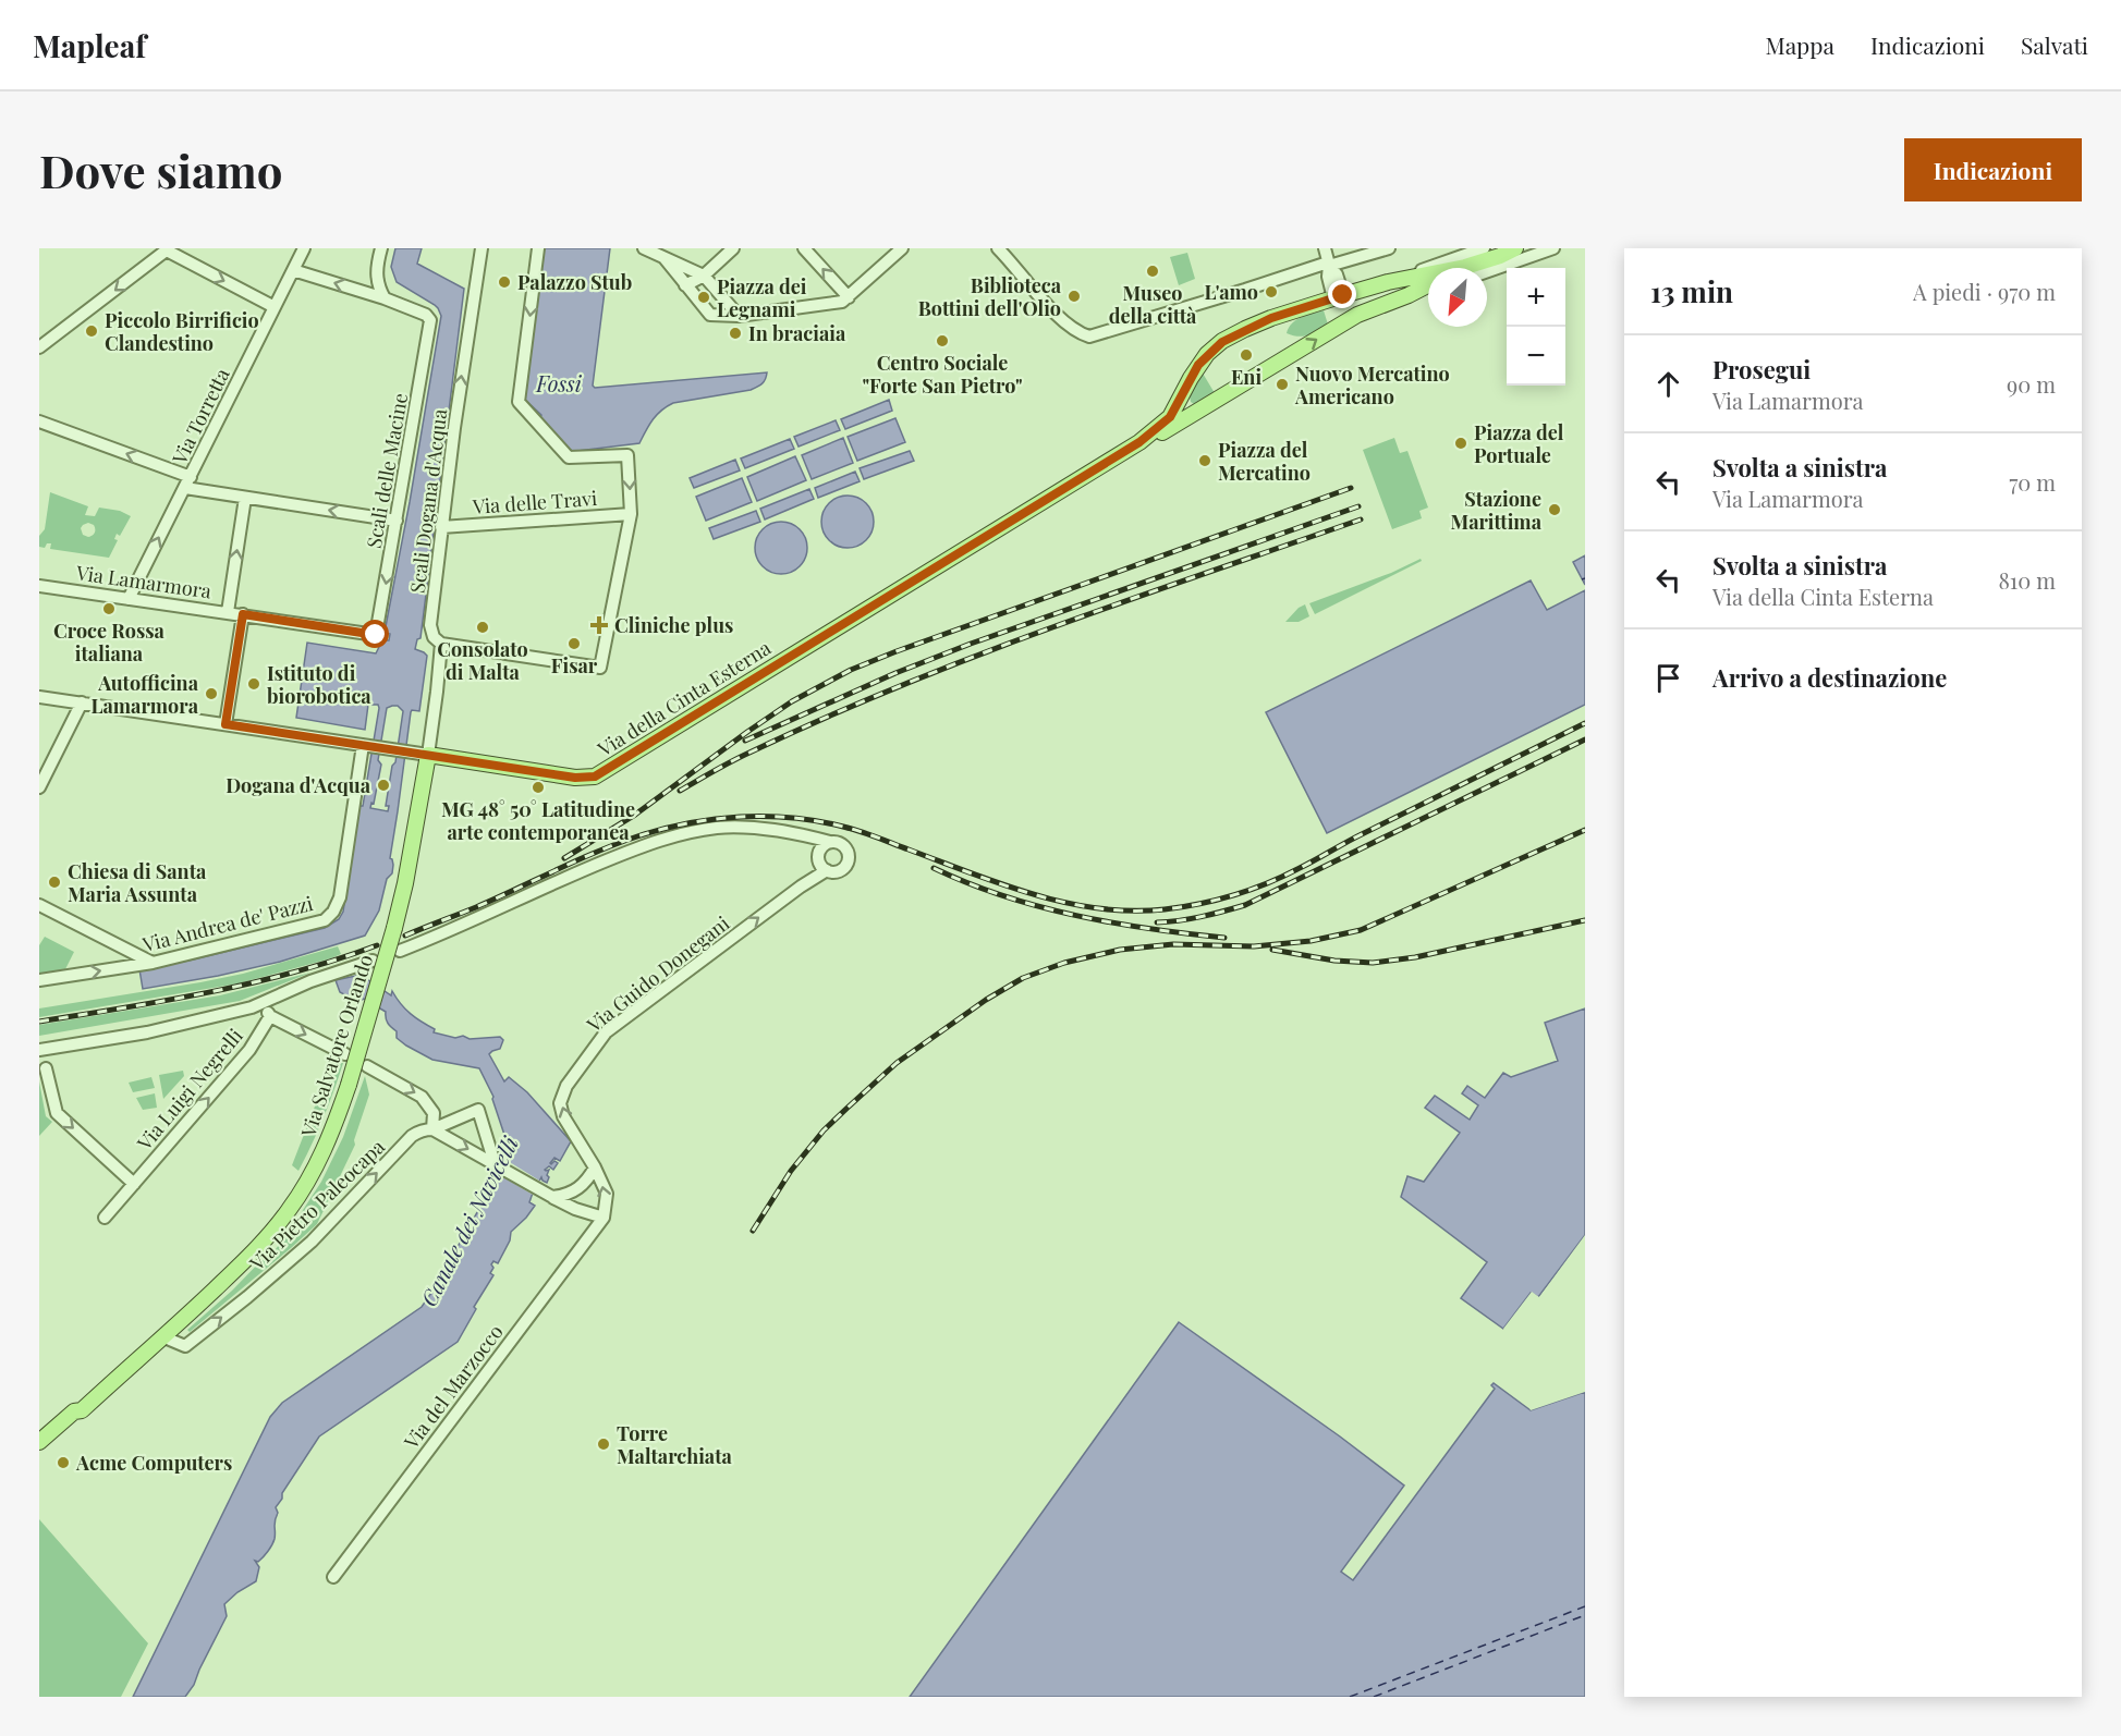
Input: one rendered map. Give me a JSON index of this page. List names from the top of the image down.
{
  "streets": {
    "main road": ["Via della Cinta Esterna", "Via Salvatore Orlando"],
    "street": [
      "Via Torretta",
      "Scali delle Macine",
      "Scali Dogana d'Acqua",
      "Via delle Travi",
      "Via Lamarmora",
      "Via Andrea de' Pazzi",
      "Via Guido Donegani",
      "Via Luigi Negrelli",
      "Via Pietro Paleocapa",
      "Via del Marzocco"
    ]
  },
  "crossings": [
    ["Via Torretta", "Via Lamarmora"],
    ["Scali delle Macine", "Via Lamarmora"],
    ["Scali Dogana d'Acqua", "Via delle Travi"],
    ["Scali Dogana d'Acqua", "Via della Cinta Esterna"],
    ["Scali Dogana d'Acqua", "Via Salvatore Orlando"],
    ["Via della Cinta Esterna", "Via Andrea de' Pazzi"],
    ["Via della Cinta Esterna", "Via Salvatore Orlando"],
    ["Via Salvatore Orlando", "Via Pietro Paleocapa"]
  ],
  "one_way": [
    "Scali Dogana d'Acqua",
    "Via Guido Donegani",
    "Via Luigi Negrelli",
    "Via Pietro Paleocapa"
  ],
  "water": ["Fossi", "Canale dei Navicelli"],
  "places": {
    "other": [
      "Museo della città",
      "Palazzo Stub",
      "L'amo",
      "Biblioteca Bottini dell'Olio",
      "Piazza dei Legnami",
      "Piccolo Birrificio Clandestino",
      "In braciaia",
      "Centro Sociale \"Forte San Pietro\"",
      "Eni",
      "Nuovo Mercatino Americano",
      "Piazza del Portuale",
      "Piazza del Mercatino",
      "Stazione Marittima",
      "Croce Rossa italiana",
      "Consolato di Malta",
      "Fisar",
      "Istituto di biorobotica",
      "Autofficina Lamarmora",
      "Dogana d'Acqua",
      "MG 48° 50° Latitudine arte contemporanea",
      "Chiesa di Santa Maria Assunta",
      "Torre Maltarchiata",
      "Acme Computers"
    ],
    "health": ["Cliniche plus"]
  },
  "north": "bottom left",
  "page": {
    "header": "Mapleaf",
    "nav": ["Mappa", "Indicazioni", "Salvati"],
    "buttons": "Indicazioni",
    "title": "Dove siamo",
    "heading": ["13 min", "A piedi · 970 m"],
    "map_buttons": ["+", "−"],
    "list": [
      ["Prosegui", "Via Lamarmora", "90 m"],
      ["Svolta a sinistra", "Via Lamarmora", "70 m"],
      ["Svolta a sinistra", "Via della Cinta Esterna", "810 m"],
      "Arrivo a destinazione"
    ]
  }
}
